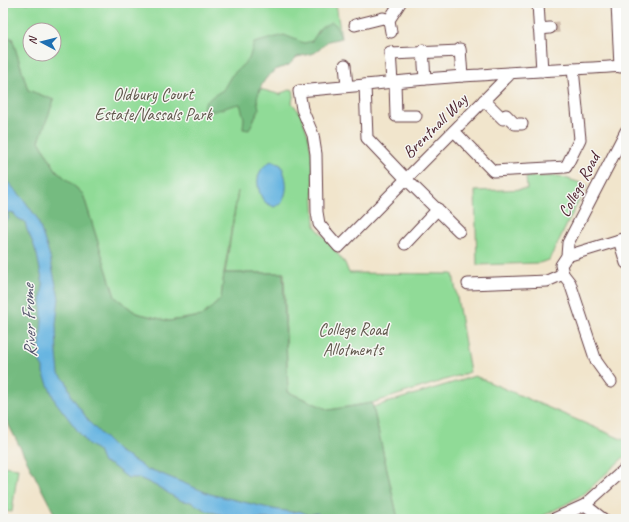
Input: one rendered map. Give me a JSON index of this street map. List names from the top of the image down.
{
  "streets": {
    "street": ["Brentnall Way", "College Road"]
  },
  "water": ["River Frome"],
  "parks": ["Oldbury Court Estate/Vassals Park", "College Road Allotments"],
  "north": "left"
}
